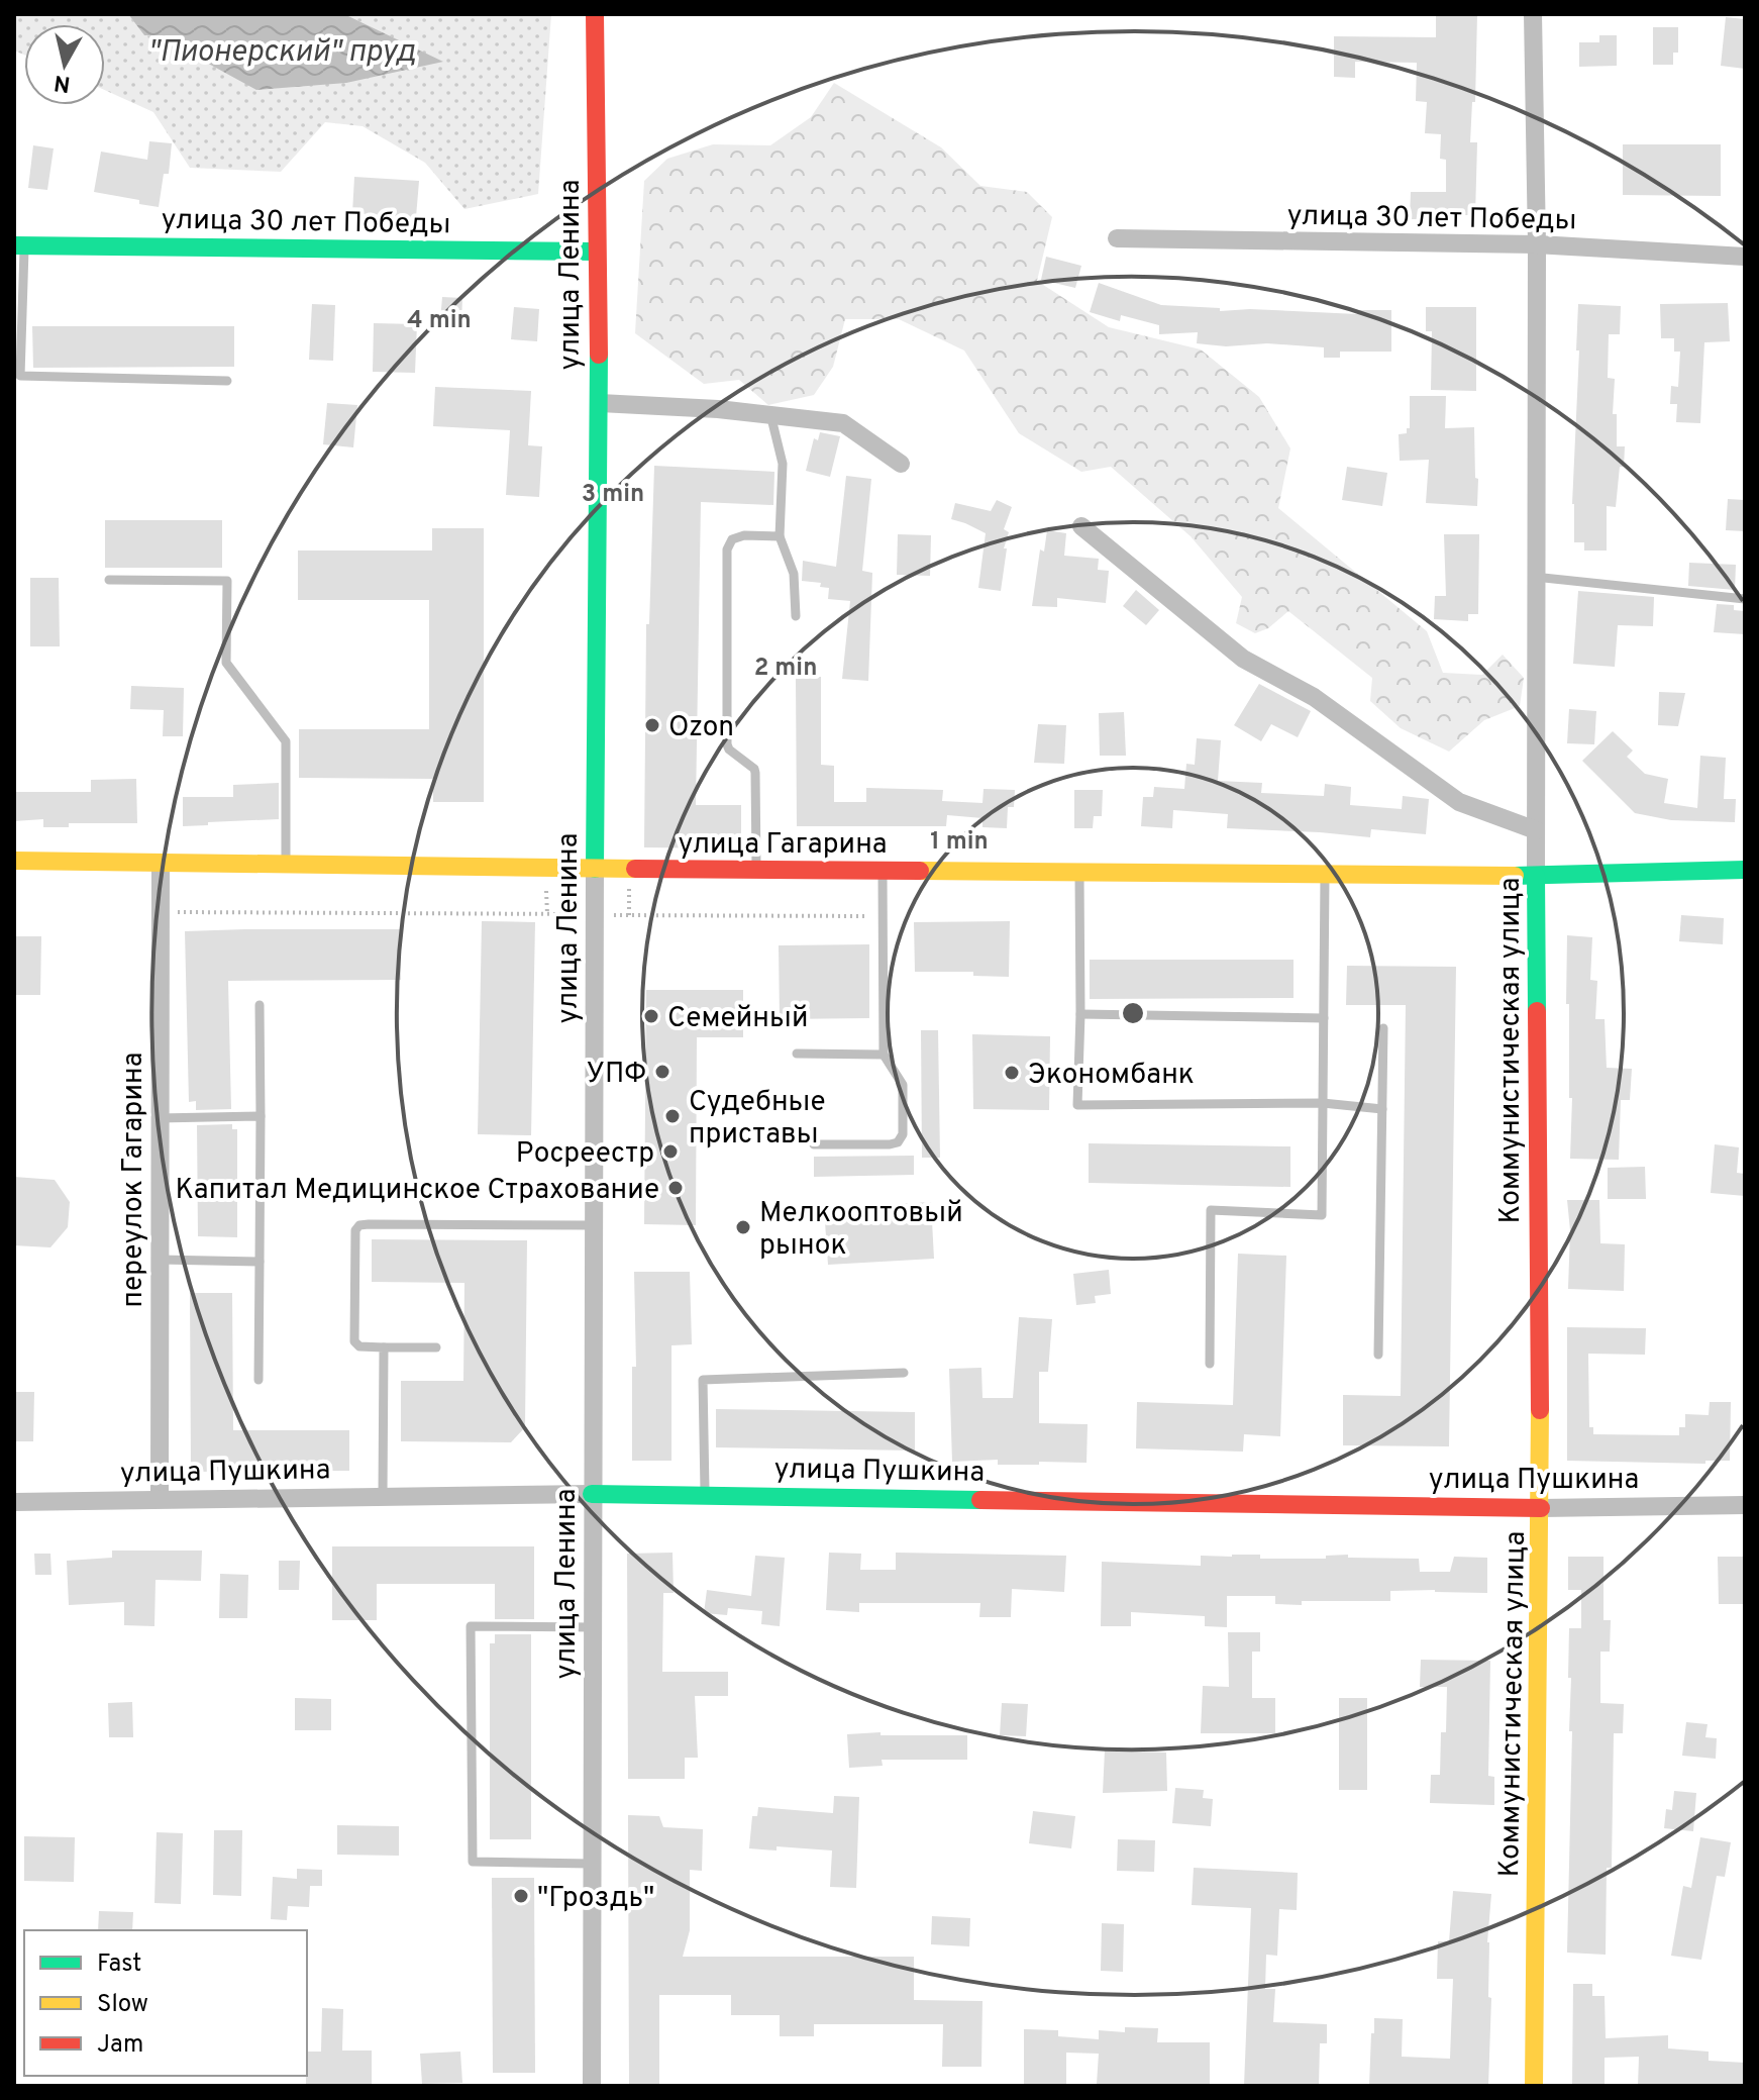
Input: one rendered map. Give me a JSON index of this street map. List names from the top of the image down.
{
  "streets": {
    "street": [
      "улица 30 лет Победы",
      "улица Ленина",
      "улица Гагарина",
      "Коммунистическая улица",
      "переулок Гагарина",
      "улица Пушкина"
    ]
  },
  "crossings": [
    ["улица 30 лет Победы", "улица Ленина"],
    ["улица 30 лет Победы", "Коммунистическая улица"],
    ["улица Ленина", "улица Гагарина"],
    ["улица Ленина", "улица Пушкина"],
    ["улица Гагарина", "Коммунистическая улица"],
    ["улица Гагарина", "переулок Гагарина"],
    ["Коммунистическая улица", "улица Пушкина"],
    ["переулок Гагарина", "улица Пушкина"]
  ],
  "water": ["\"Пионерский\" пруд"],
  "places": [
    "Ozon",
    "Семейный",
    "УПФ",
    "Экономбанк",
    "Судебные приставы",
    "Росреестр",
    "Капитал Медицинское Страхование",
    "Мелкооптовый рынок",
    "\"Гроздь\""
  ],
  "legend": ["Fast", "Slow", "Jam"],
  "north": "bottom",
  "rings": [
    "4 min",
    "3 min",
    "2 min",
    "1 min"
  ]
}
